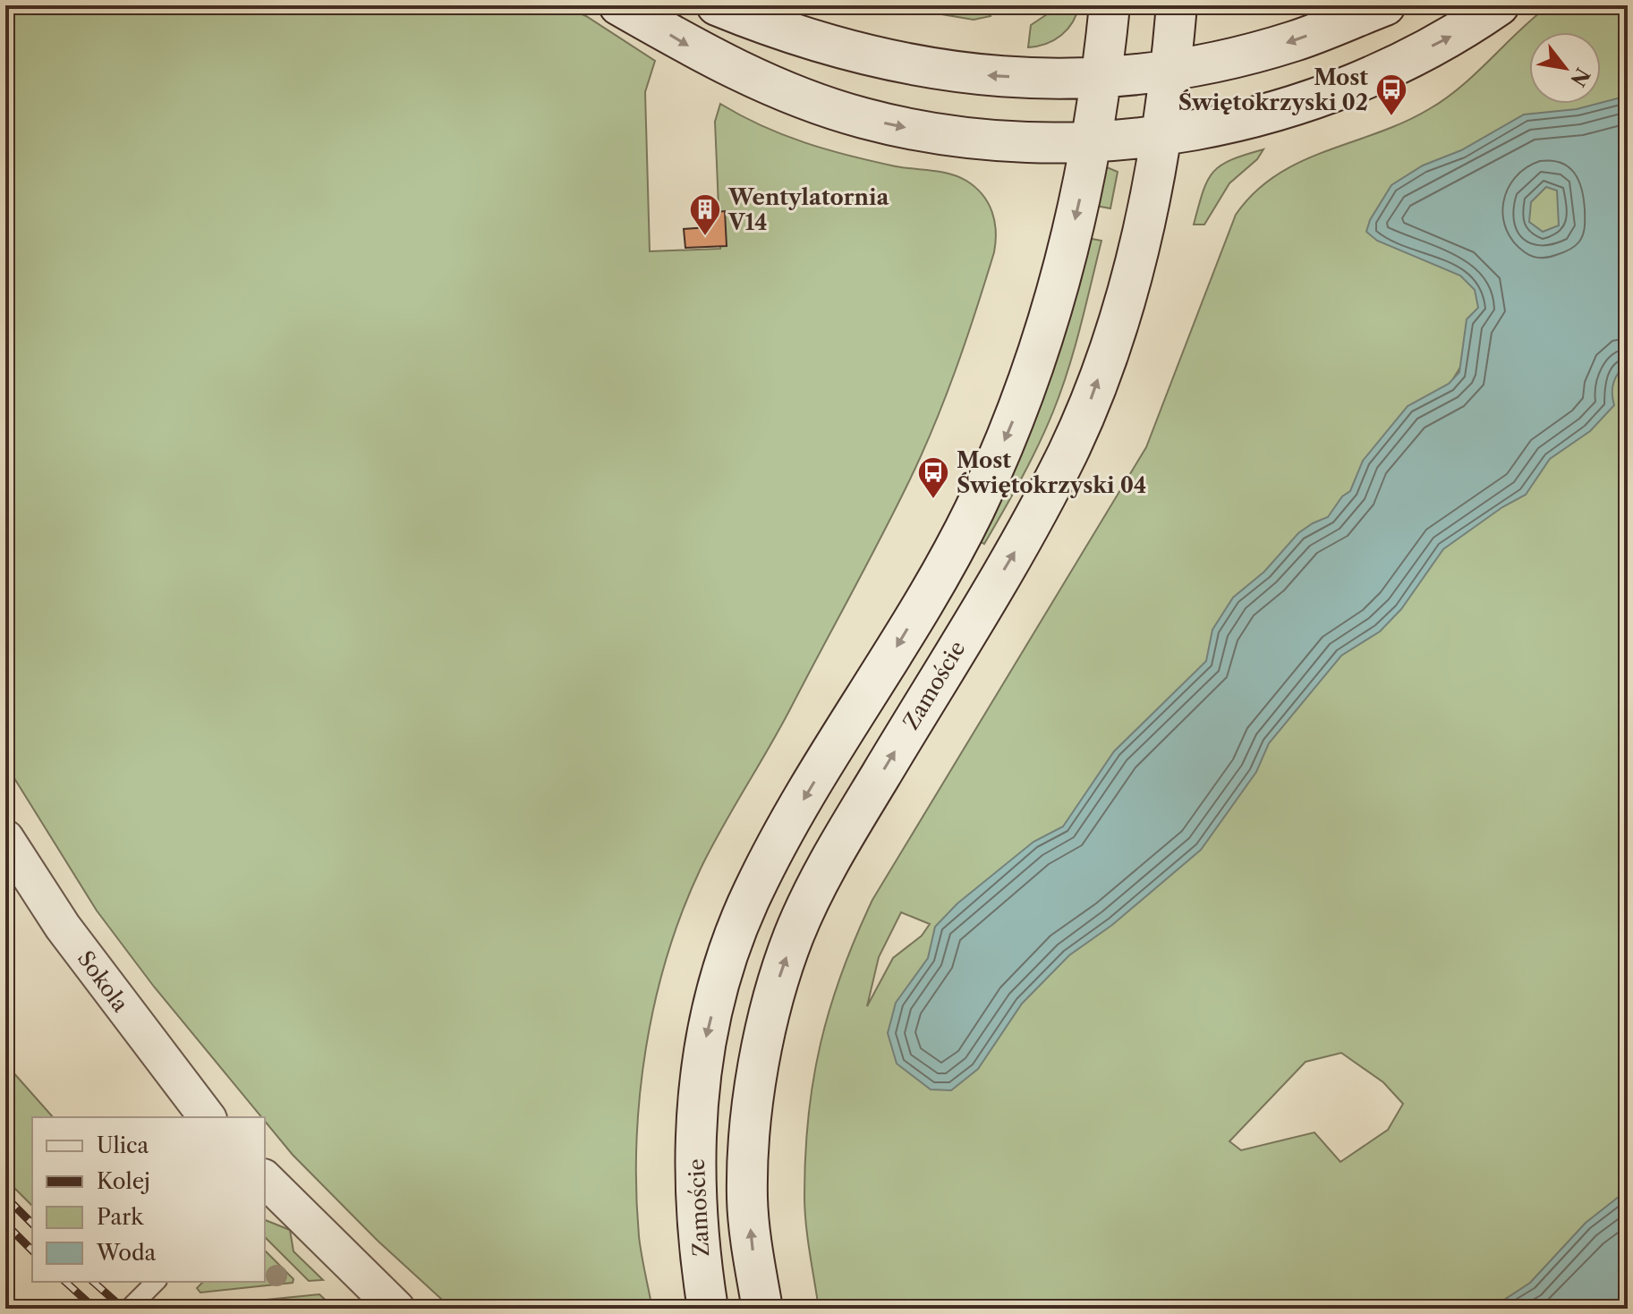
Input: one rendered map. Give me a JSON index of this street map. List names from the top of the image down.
{
  "streets": {
    "street": ["Zamoście", "Sokola"]
  },
  "places": {
    "bus stop": ["Most Świętokrzyski 02", "Most Świętokrzyski 04"],
    "building": ["Wentylatornia V14"]
  },
  "legend": [
    "Ulica",
    "Kolej",
    "Park",
    "Woda"
  ],
  "north": "bottom right"
}
